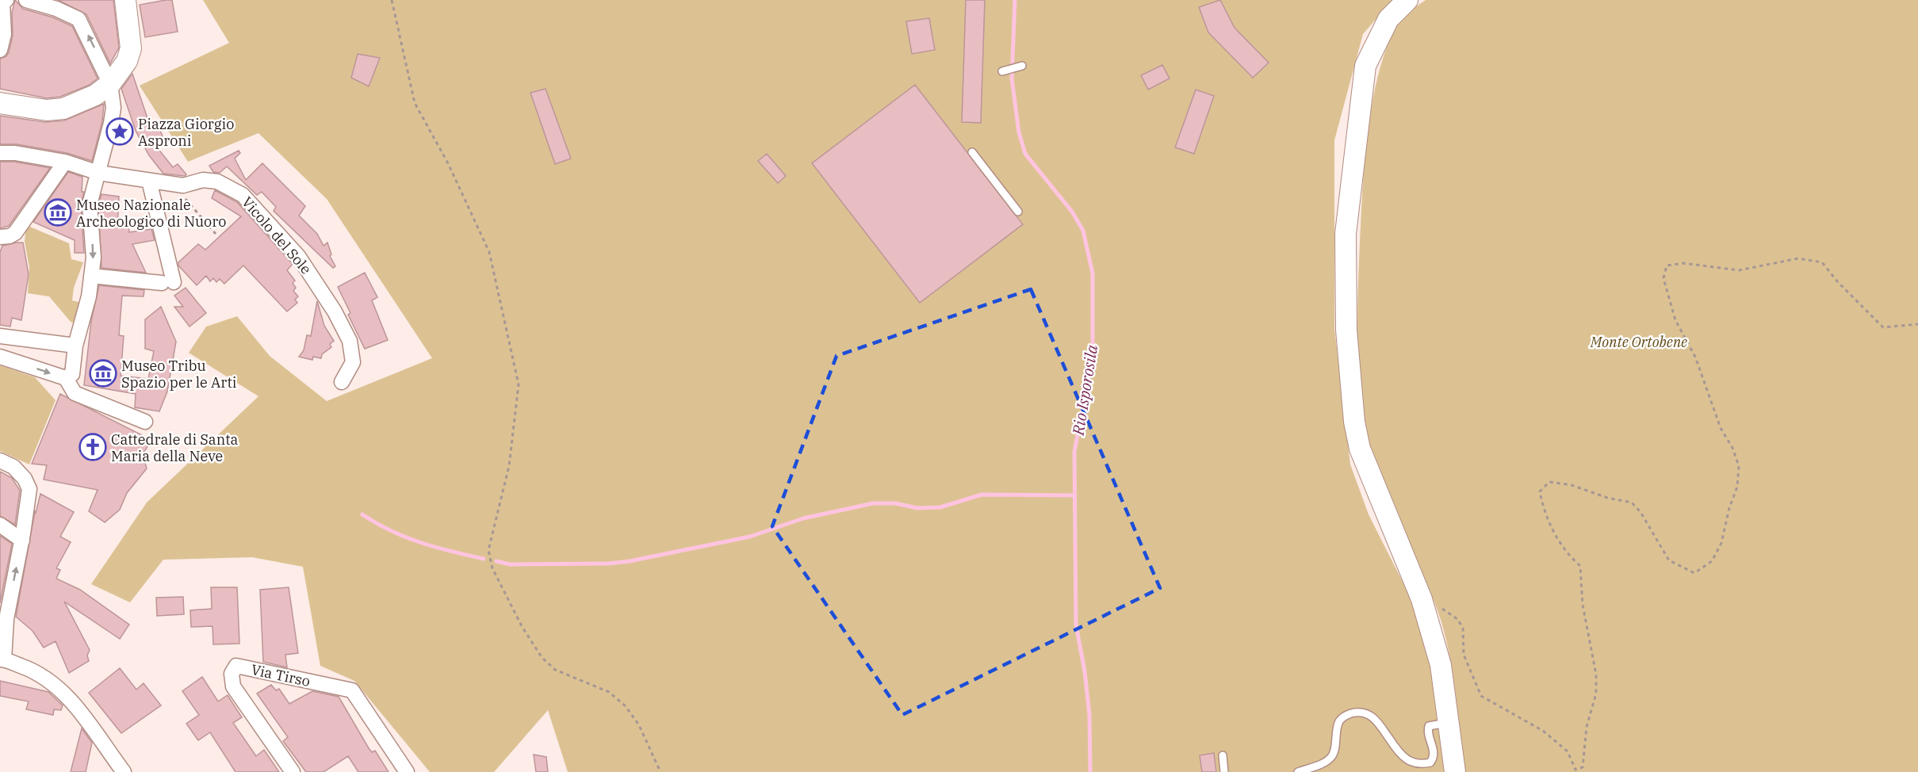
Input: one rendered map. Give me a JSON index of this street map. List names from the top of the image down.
{
  "streets": {
    "street": ["Vicolo del Sole", "Via Tirso"]
  },
  "water": ["Rio Isporosila"],
  "parks": ["Monte Ortobene"],
  "places": {
    "place": ["Piazza Giorgio Asproni"],
    "museum": ["Museo Nazionale Archeologico di Nuoro", "Museo Tribu Spazio per le Arti"],
    "church": ["Cattedrale di Santa Maria della Neve"]
  }
}
